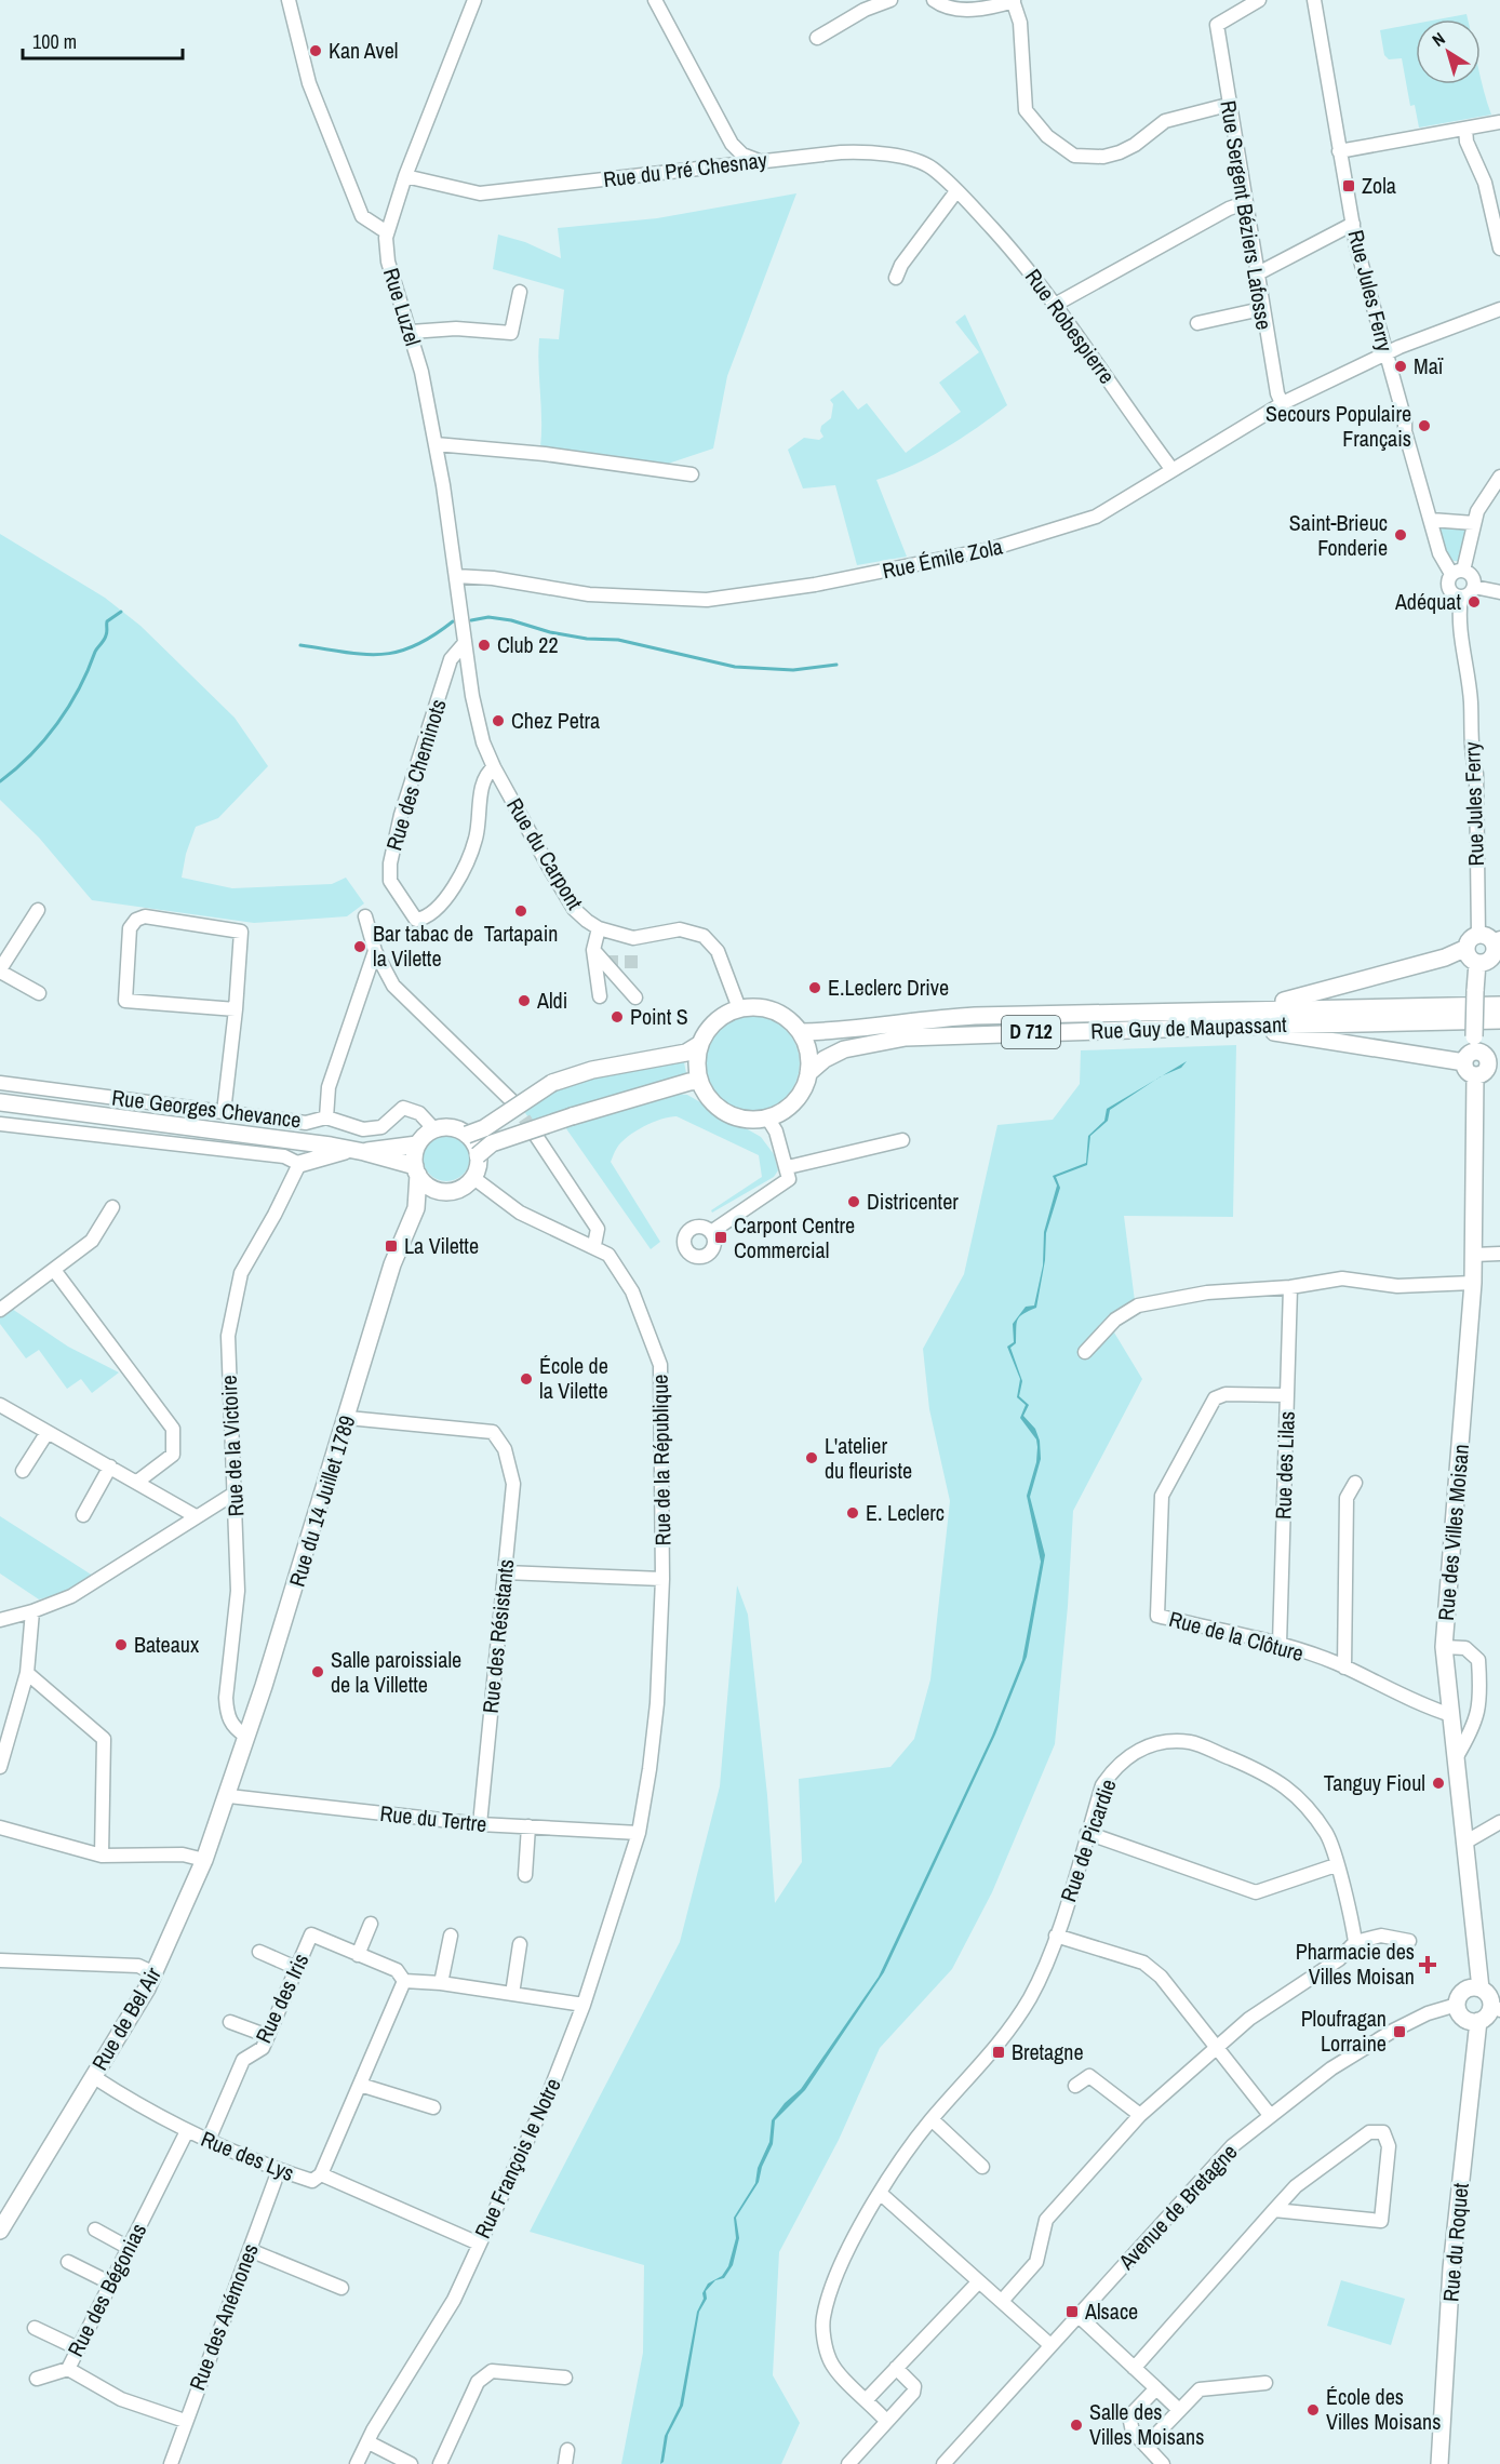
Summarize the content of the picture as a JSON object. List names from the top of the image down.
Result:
{
  "streets": {
    "main road": [
      "Rue Guy de Maupassant",
      "D 712",
      "Rue du 14 Juillet 1789",
      "Rue des Villes Moisan",
      "Rue de Bel Air",
      "Rue du Roquet"
    ],
    "street": [
      "Rue du Pré Chesnay",
      "Rue Sergent Béziers Lafosse",
      "Rue Jules Ferry",
      "Rue Luzel",
      "Rue Robespierre",
      "Rue Émile Zola",
      "Rue des Cheminots",
      "Rue du Carpont",
      "Rue Georges Chevance",
      "Rue de la Victoire",
      "Rue de la République",
      "Rue des Lilas",
      "Rue des Résistants",
      "Rue de la Clôture",
      "Rue du Tertre",
      "Rue de Picardie",
      "Rue des Iris",
      "Rue des Lys",
      "Rue François le Notre",
      "Avenue de Bretagne",
      "Rue des Bégonias",
      "Rue des Anémones"
    ]
  },
  "crossings": [
    ["Rue du Pré Chesnay", "Rue Luzel"],
    ["Rue du Pré Chesnay", "Rue Robespierre"],
    ["Rue Sergent Béziers Lafosse", "Rue Émile Zola"],
    ["Rue Jules Ferry", "Rue Émile Zola"],
    ["Rue Jules Ferry", "Rue des Villes Moisan"],
    ["Rue Luzel", "Rue Émile Zola"],
    ["Rue Luzel", "Rue du Carpont"],
    ["Rue Robespierre", "Rue Émile Zola"],
    ["Rue des Cheminots", "Rue du Carpont"],
    ["Rue du Carpont", "Rue Guy de Maupassant"],
    ["Rue Georges Chevance", "Rue de la Victoire"],
    ["Rue Georges Chevance", "Rue de la République"],
    ["Rue Georges Chevance", "Rue du 14 Juillet 1789"],
    ["Rue de la Victoire", "Rue du 14 Juillet 1789"],
    ["Rue de la République", "Rue du 14 Juillet 1789"],
    ["Rue de la République", "Rue du Tertre"],
    ["Rue de la République", "Rue François le Notre"],
    ["Rue des Lilas", "Rue de la Clôture"],
    ["Rue du 14 Juillet 1789", "Rue des Résistants"],
    ["Rue du 14 Juillet 1789", "Rue du Tertre"],
    ["Rue du 14 Juillet 1789", "Rue de Bel Air"],
    ["Rue des Villes Moisan", "Rue de la Clôture"],
    ["Rue des Villes Moisan", "Avenue de Bretagne"],
    ["Rue des Villes Moisan", "Rue du Roquet"],
    ["Rue des Résistants", "Rue du Tertre"],
    ["Rue du Tertre", "Rue de Bel Air"],
    ["Rue du Tertre", "Rue François le Notre"],
    ["Rue des Iris", "Rue des Lys"],
    ["Rue de Bel Air", "Rue des Lys"],
    ["Rue des Lys", "Rue François le Notre"],
    ["Rue des Lys", "Rue des Bégonias"],
    ["Rue des Lys", "Rue des Anémones"],
    ["Avenue de Bretagne", "Rue du Roquet"],
    ["Rue des Bégonias", "Rue des Anémones"]
  ],
  "places": {
    "other": [
      "Kan Avel",
      "Maï",
      "Secours Populaire Français",
      "Saint-Brieuc Fonderie",
      "Adéquat",
      "Club 22",
      "Chez Petra",
      "Tartapain",
      "Bar tabac de la Vilette",
      "E.Leclerc Drive",
      "Aldi",
      "Point S",
      "Districenter",
      "École de la Vilette",
      "L'atelier du fleuriste",
      "E. Leclerc",
      "Bateaux",
      "Salle paroissiale de la Villette",
      "Tanguy Fioul",
      "École des Villes Moisans",
      "Salle des Villes Moisans"
    ],
    "transit": [
      "Zola",
      "Carpont Centre Commercial",
      "La Vilette",
      "Ploufragan Lorraine",
      "Bretagne",
      "Alsace"
    ],
    "health": ["Pharmacie des Villes Moisan"]
  },
  "scale_bar": "100 m",
  "north": "top left"
}
